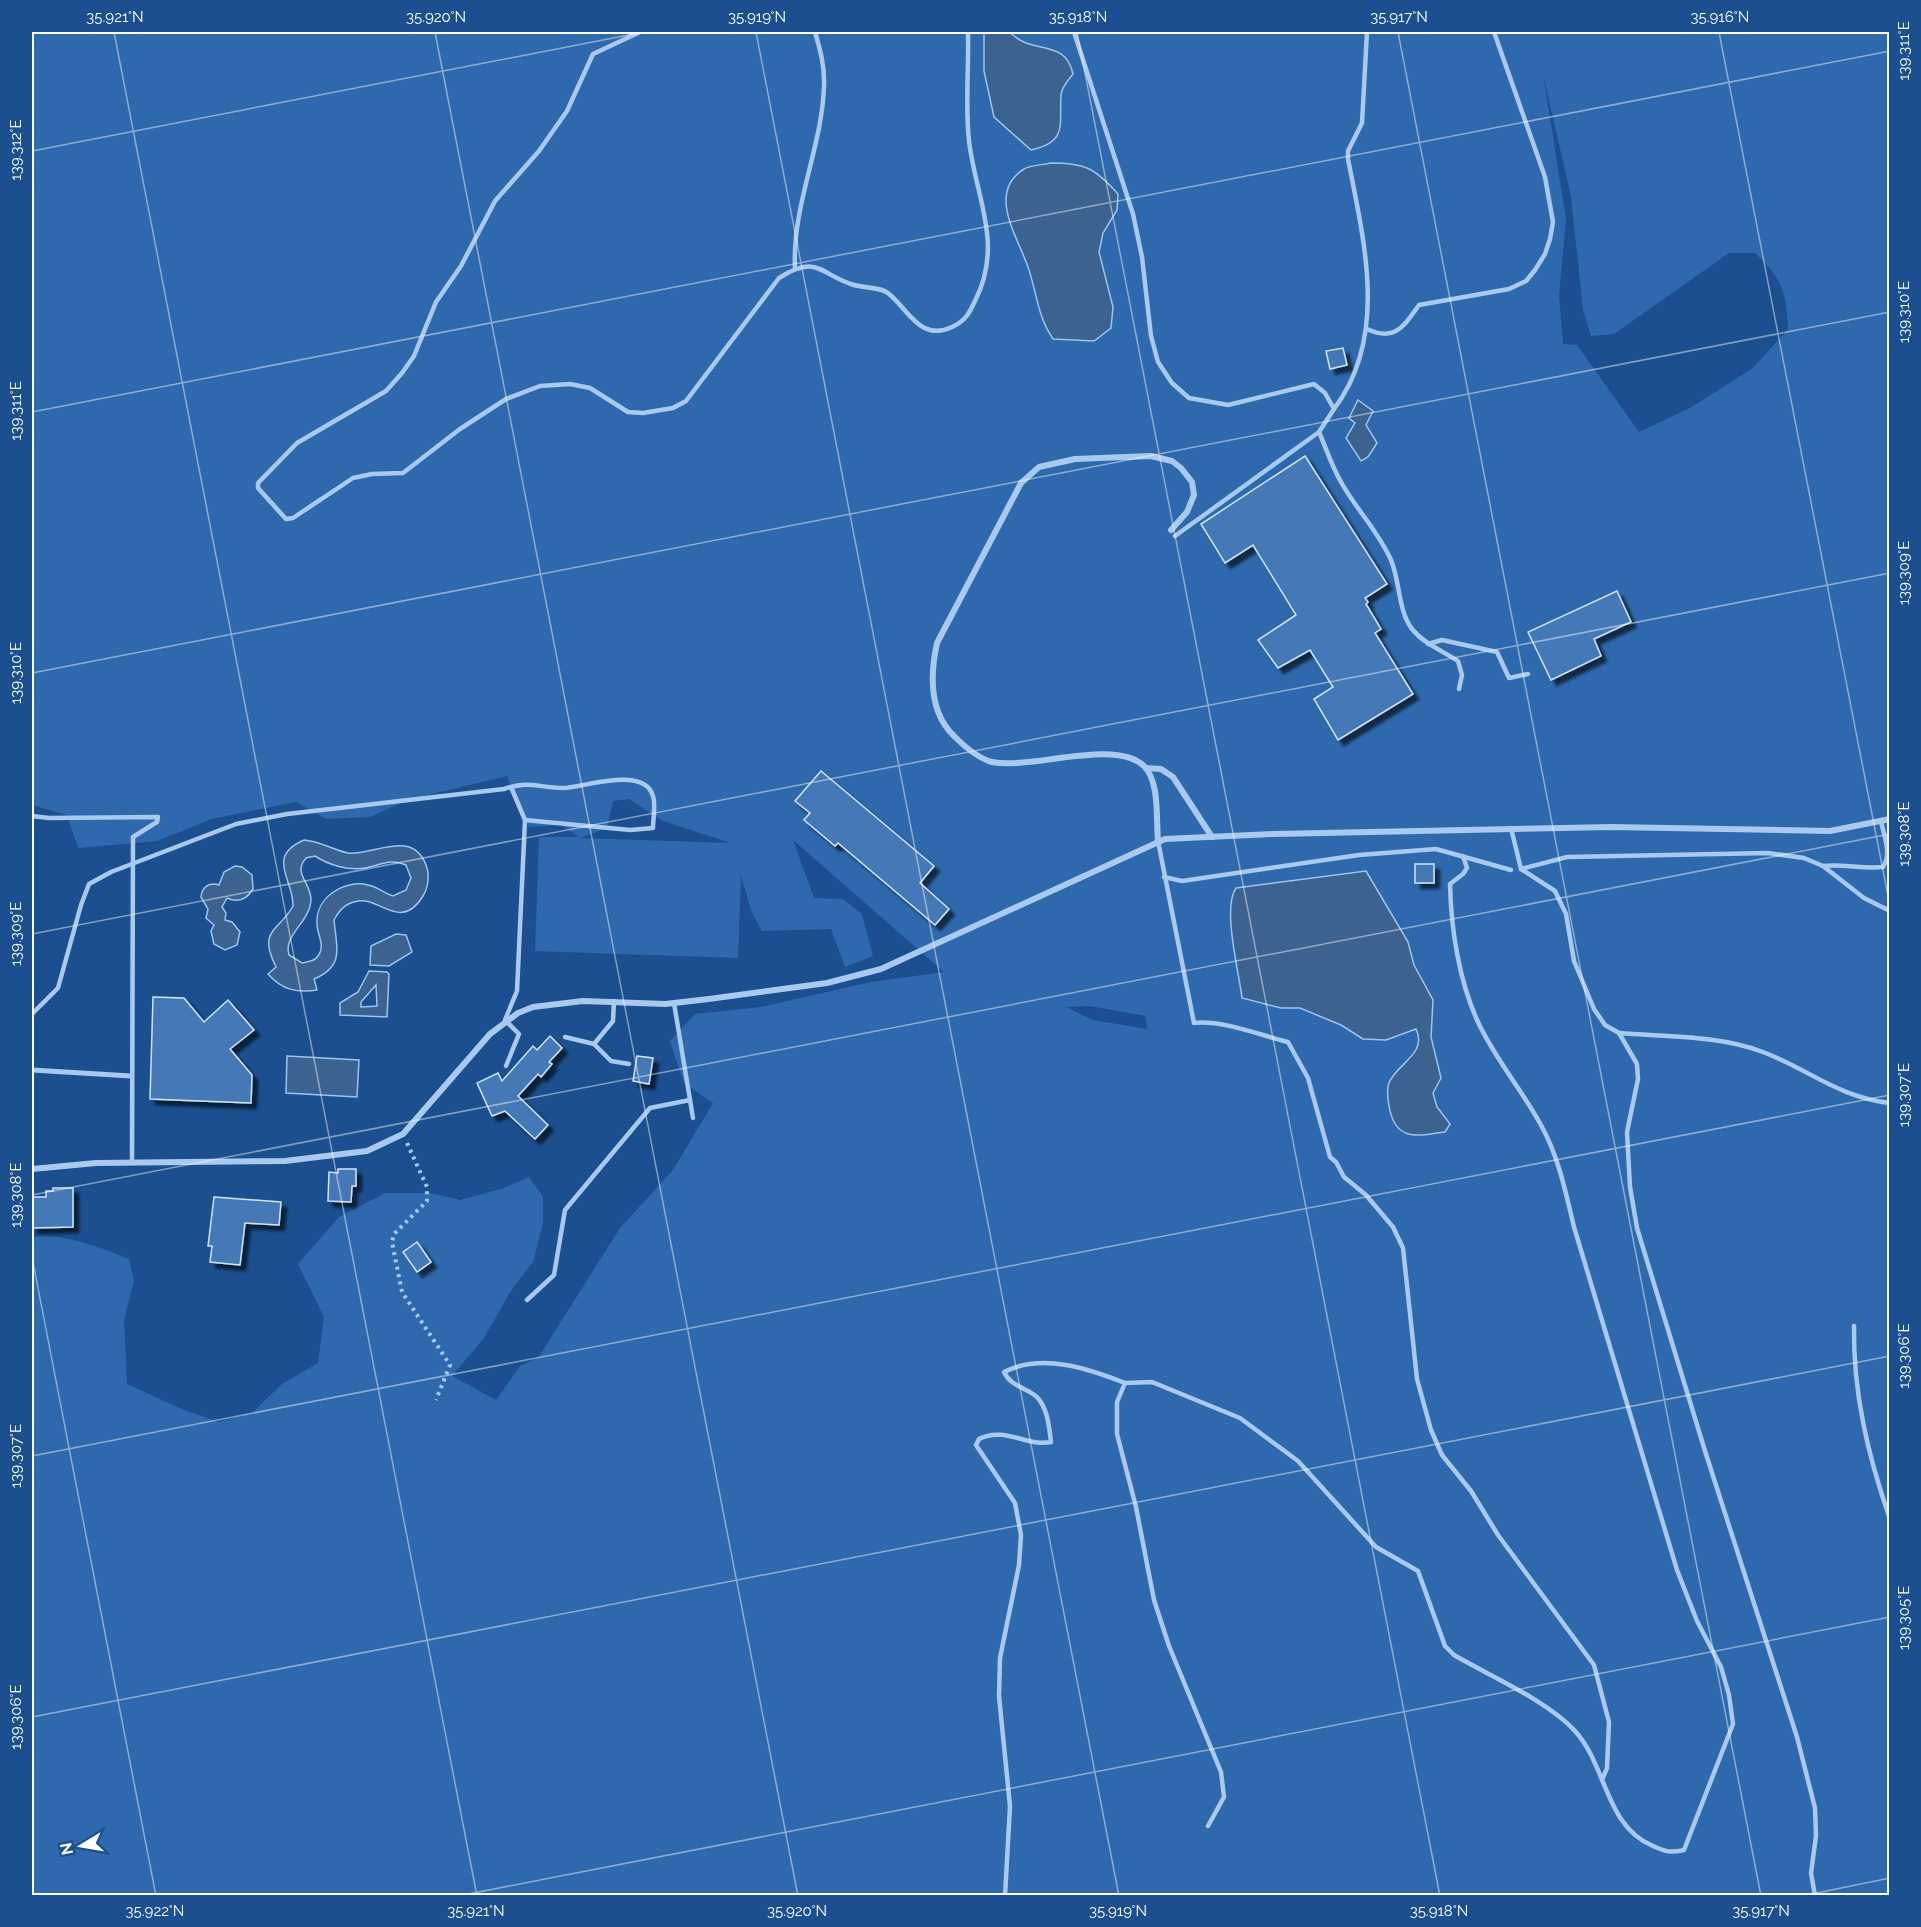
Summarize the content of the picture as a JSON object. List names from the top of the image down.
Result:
{
  "north": "left",
  "coordinates": [
    "35.921°N",
    "35.920°N",
    "35.919°N",
    "35.918°N",
    "35.917°N",
    "35.916°N",
    "139.311°E",
    "139.312°E",
    "139.310°E",
    "139.309°E",
    "139.308°E",
    "139.307°E",
    "139.306°E",
    "139.305°E",
    "35.922°N"
  ]
}
